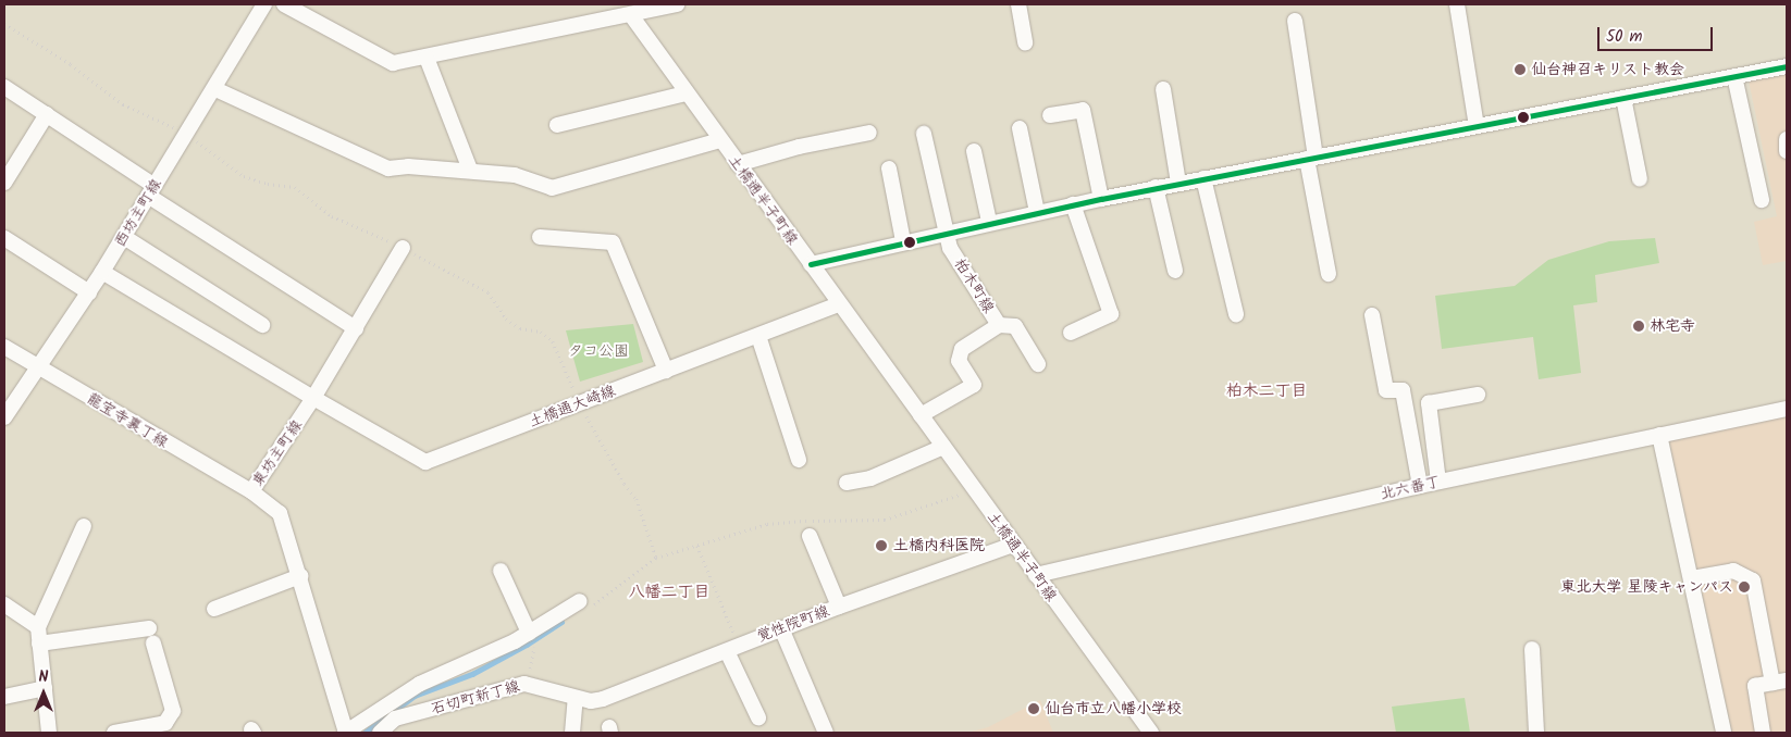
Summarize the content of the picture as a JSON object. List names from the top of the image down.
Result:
{
  "streets": {
    "street": [
      "土橋通半子町線",
      "西坊主町線",
      "柏木町線",
      "土橋通大崎線",
      "龍宝寺裏丁線",
      "東坊主町線",
      "北六番丁",
      "覚性院町線",
      "石切町新丁線"
    ]
  },
  "crossings": [
    ["土橋通半子町線", "柏木町線"],
    ["土橋通半子町線", "土橋通大崎線"],
    ["土橋通半子町線", "北六番丁"],
    ["土橋通半子町線", "覚性院町線"],
    ["西坊主町線", "龍宝寺裏丁線"],
    ["土橋通大崎線", "東坊主町線"],
    ["龍宝寺裏丁線", "東坊主町線"],
    ["覚性院町線", "石切町新丁線"]
  ],
  "districts": ["柏木二丁目", "八幡二丁目"],
  "parks": ["タコ公園"],
  "places": [
    "仙台神召キリスト教会",
    "林宅寺",
    "土橋内科医院",
    "東北大学 星陵キャンパス",
    "仙台市立八幡小学校"
  ],
  "scale_bar": "50 m",
  "north": "top"
}
